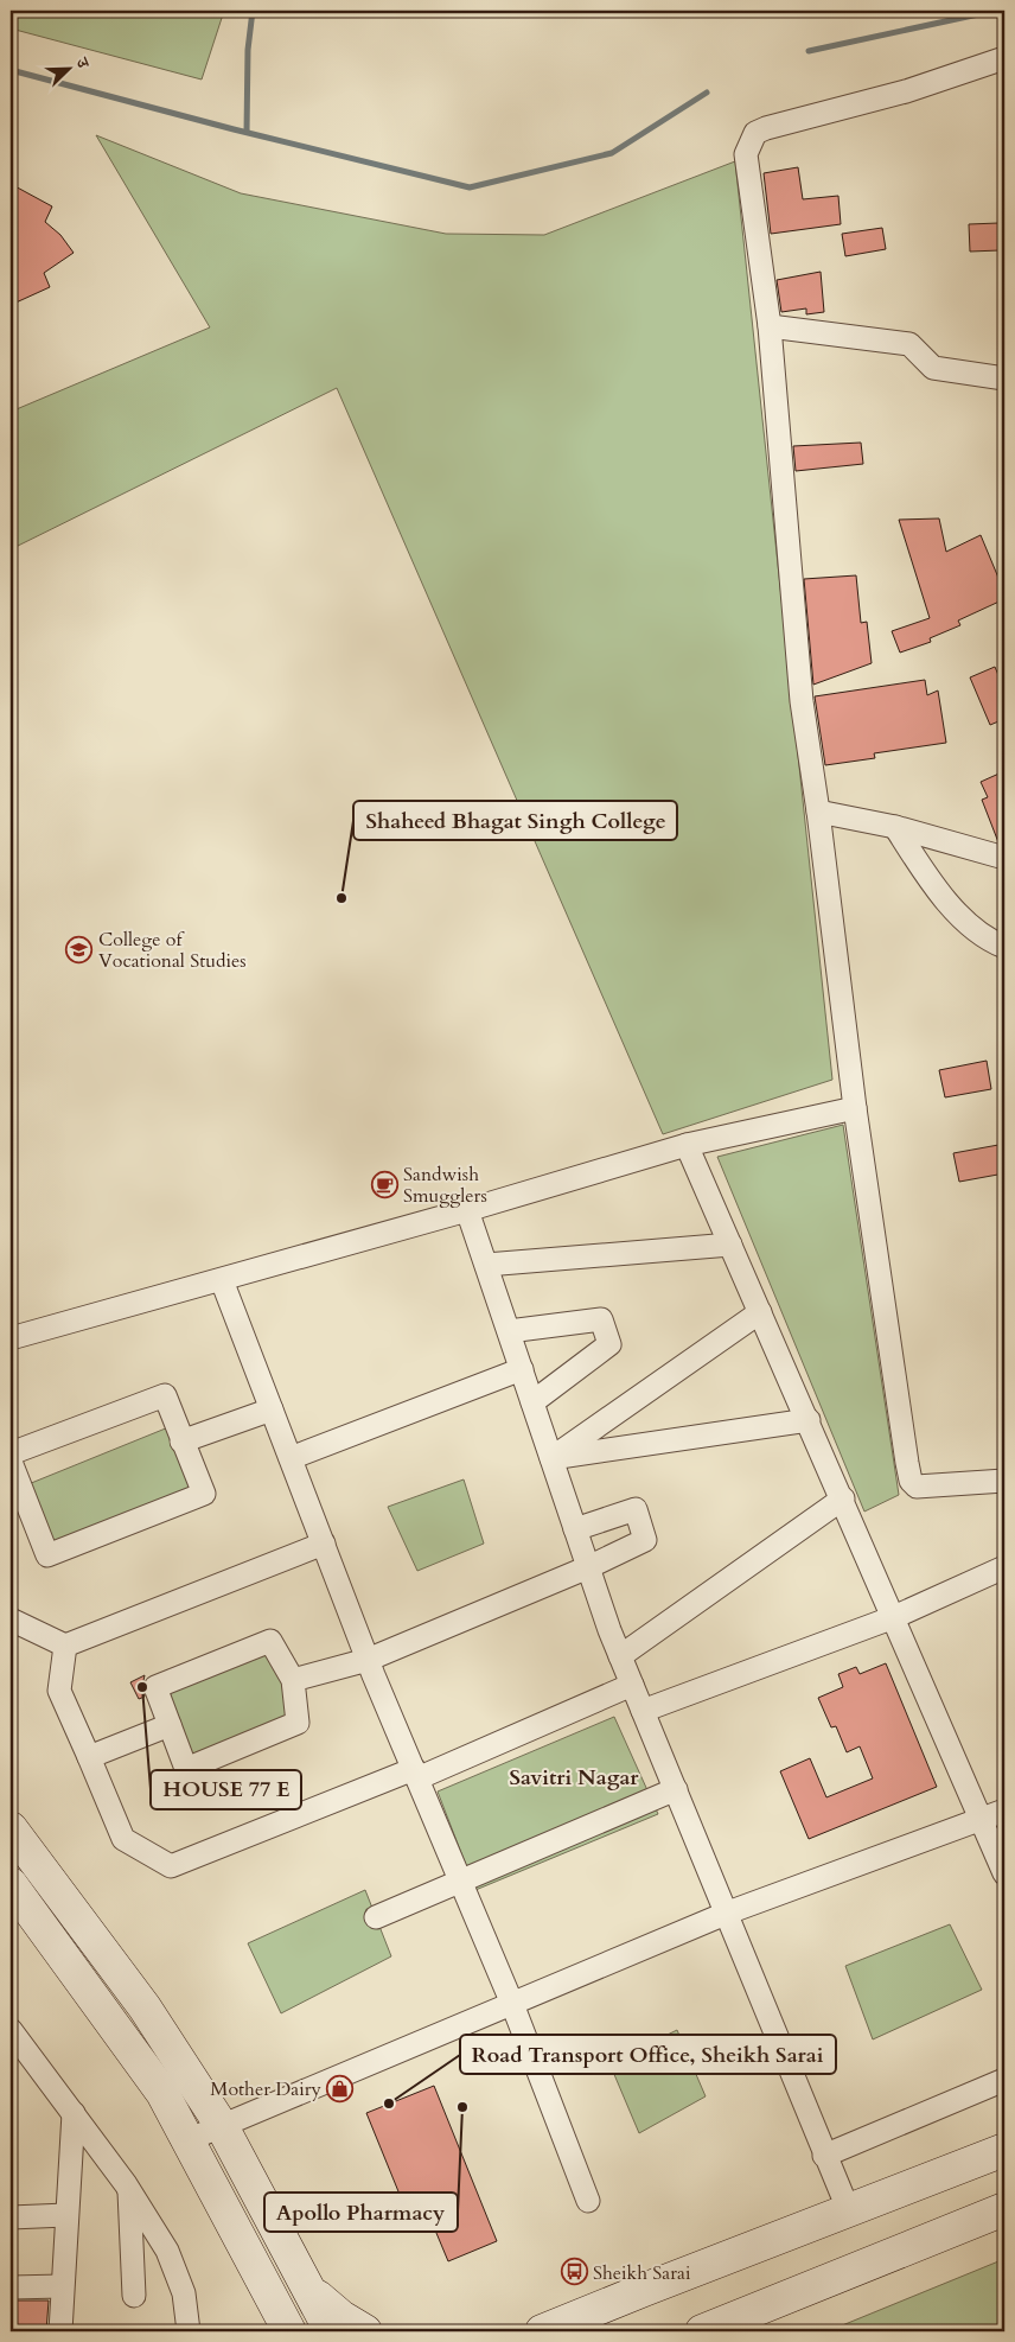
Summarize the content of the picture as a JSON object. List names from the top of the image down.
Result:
{
  "districts": ["Savitri Nagar"],
  "places": {
    "other": [
      "Shaheed Bhagat Singh College",
      "HOUSE 77 E",
      "Road Transport Office, Sheikh Sarai",
      "Apollo Pharmacy"
    ],
    "school or university": ["College of Vocational Studies"],
    "cafe": ["Sandwish Smugglers"],
    "shop": ["Mother Dairy"],
    "bus stop": ["Sheikh Sarai"]
  },
  "north": "top right"
}
